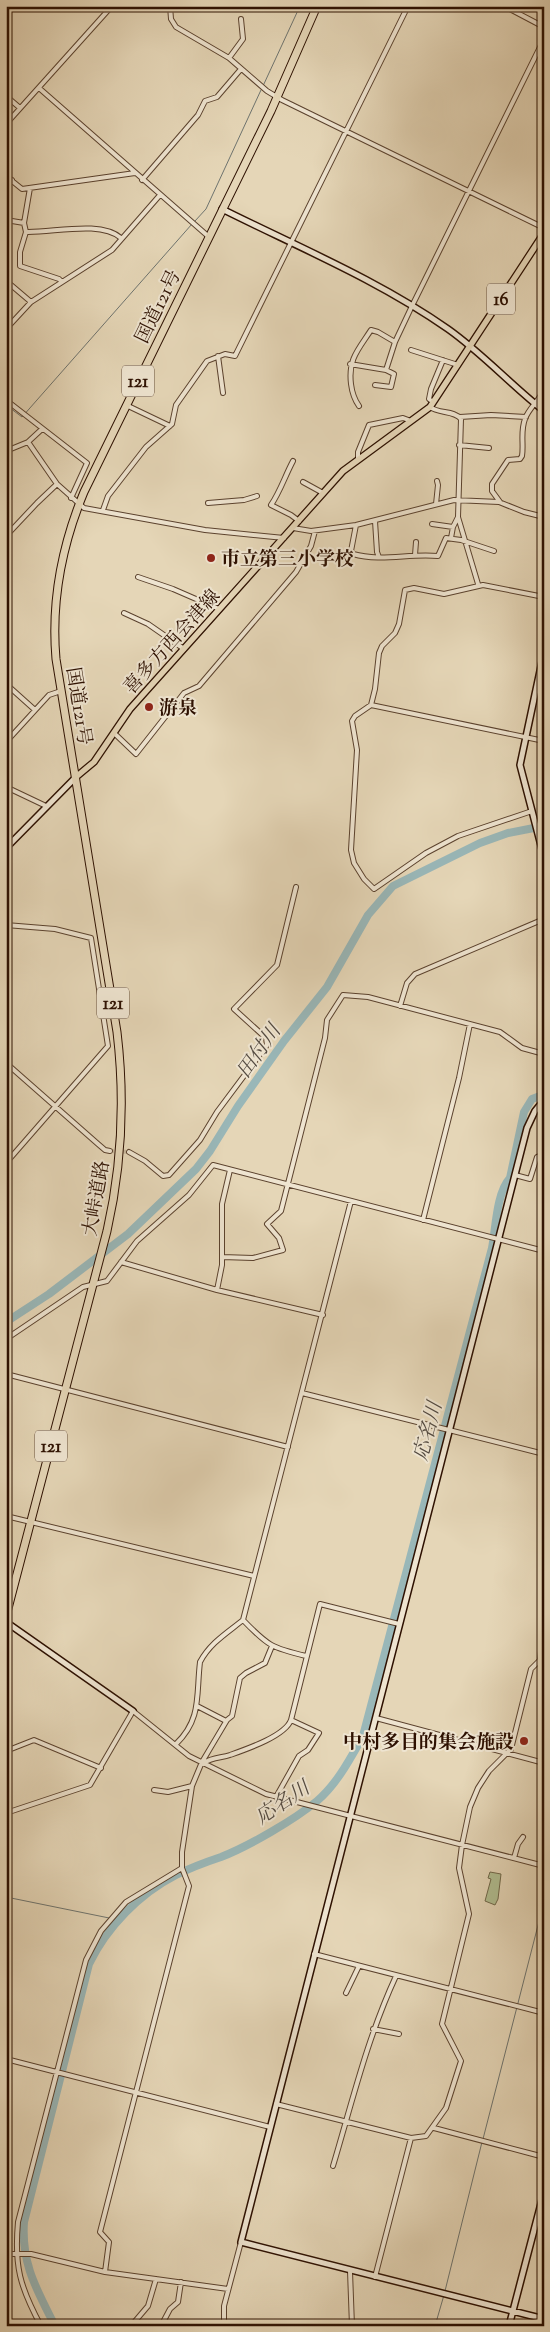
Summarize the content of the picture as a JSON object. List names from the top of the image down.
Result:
{
  "streets": {
    "highway": ["国道121号", "121", "大峠道路"],
    "main road": ["16", "喜多方西会津線"]
  },
  "crossings": [
    ["国道121号", "喜多方西会津線"],
    ["国道121号", "大峠道路"],
    ["喜多方西会津線", "大峠道路"]
  ],
  "water": ["田付川", "応名川"],
  "places": ["市立第三小学校", "游泉", "中村多目的集会施設"]
}
